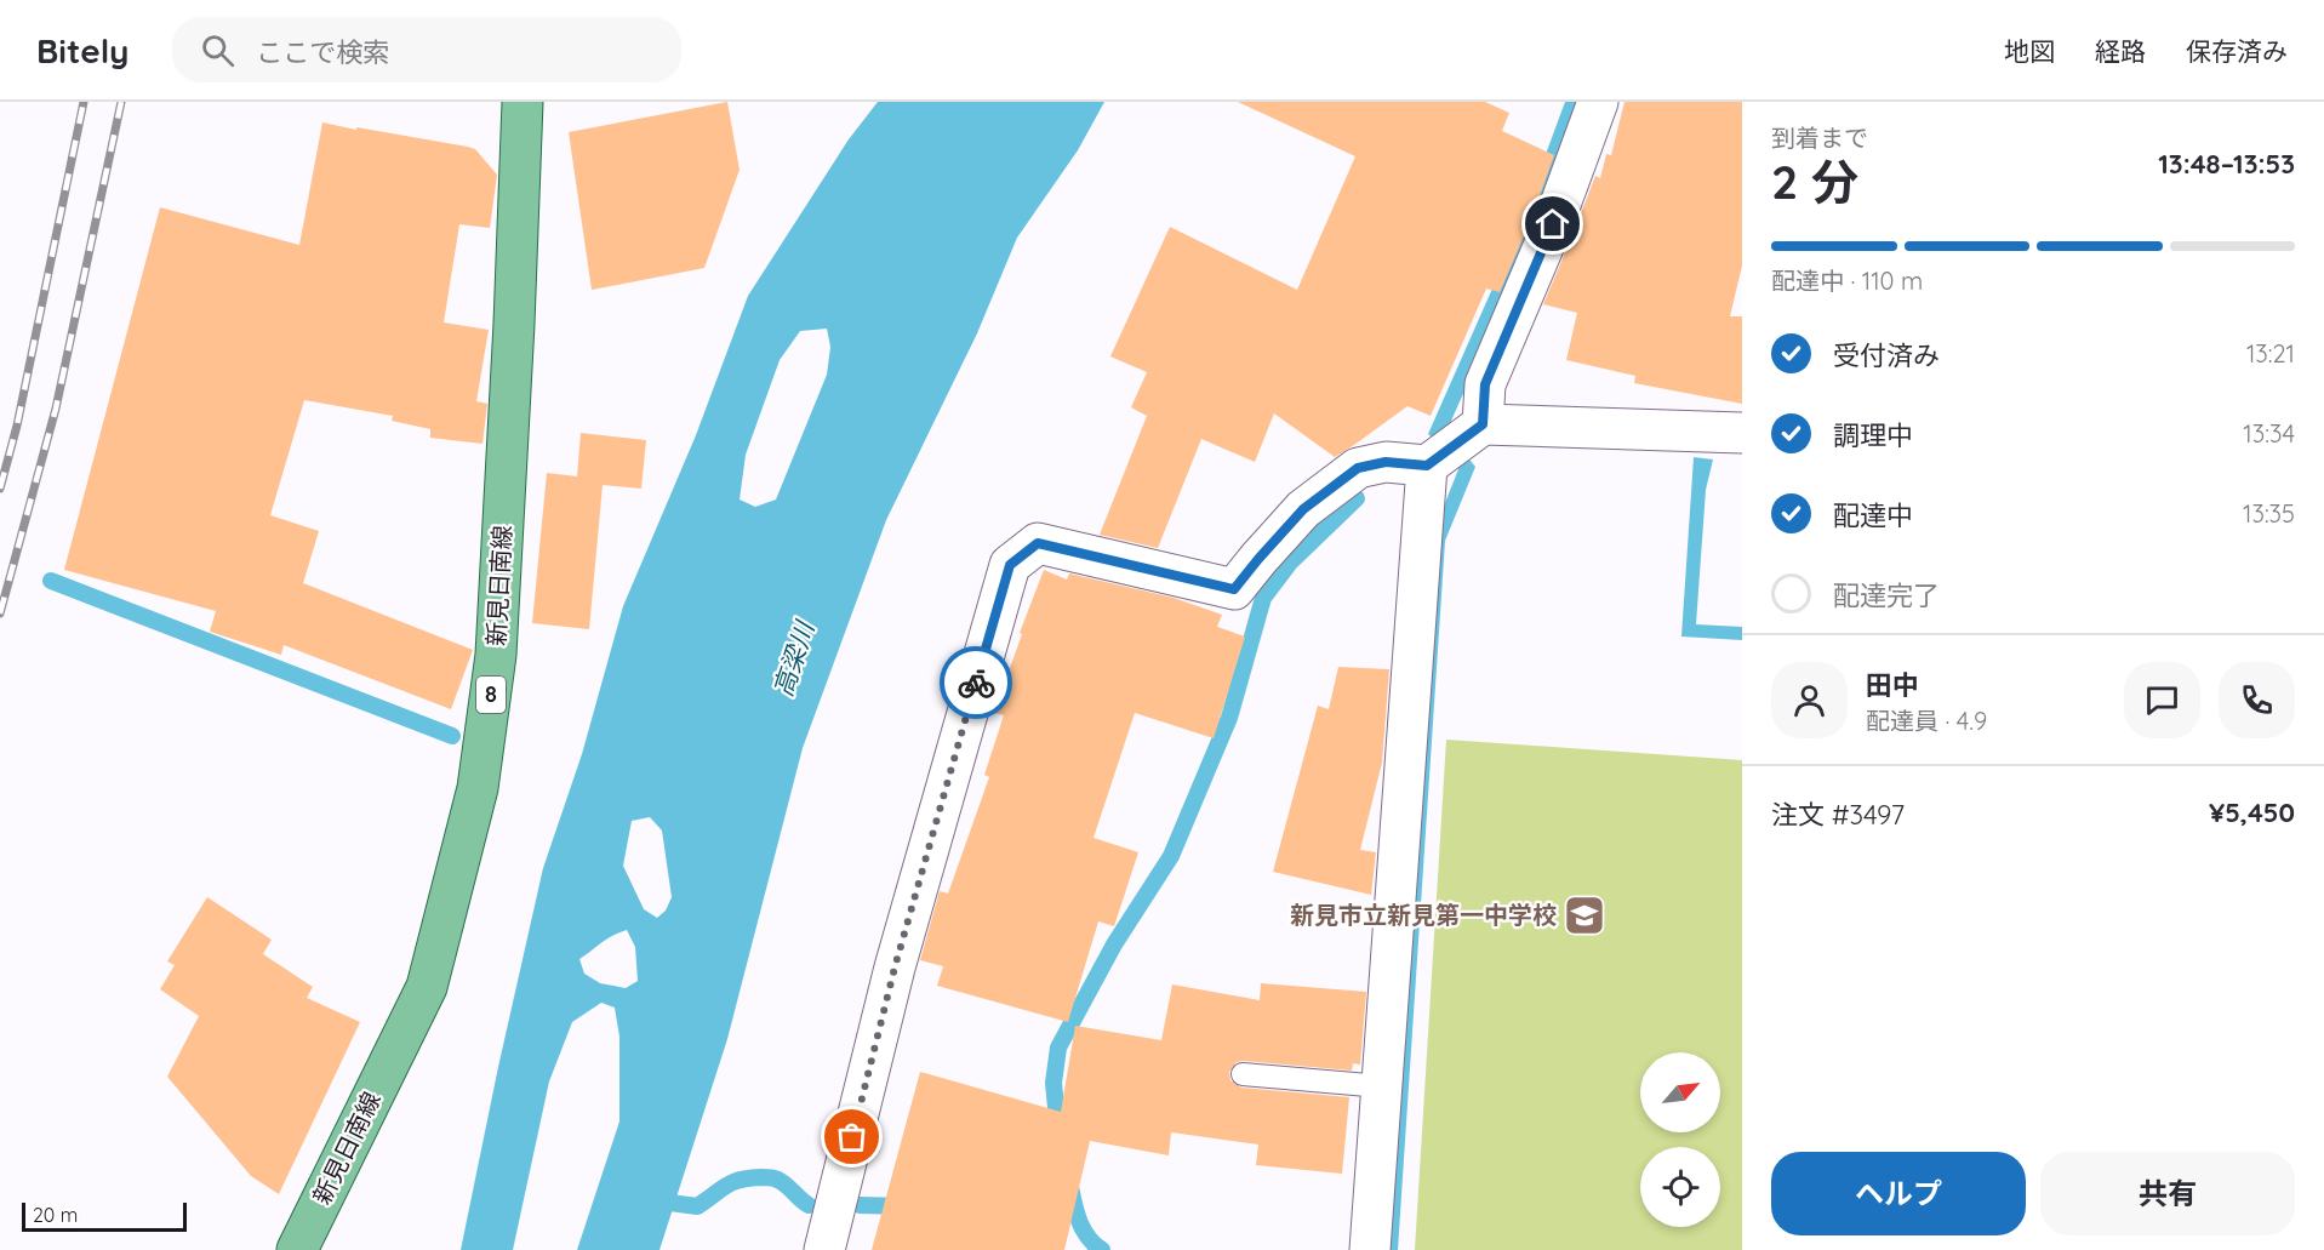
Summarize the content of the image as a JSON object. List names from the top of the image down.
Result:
{
  "streets": {
    "main road": ["新見日南線", "8"]
  },
  "water": ["高梁川"],
  "places": {
    "school or university": ["新見市立新見第一中学校"]
  },
  "scale_bar": "20 m",
  "north": "top right",
  "page": {
    "header": "Bitely",
    "search": "ここで検索",
    "nav": ["地図", "経路", "保存済み"],
    "heading": ["2 分", "到着まで", "13:48–13:53"],
    "panel": [
      "田中",
      "配達員 · 4.9",
      "注文 #3497",
      "¥5,450"
    ],
    "bar": "配達中 · 110 m",
    "list": [
      ["受付済み", "13:21"],
      ["調理中", "13:34"],
      ["配達中", "13:35"],
      "配達完了"
    ],
    "buttons": ["ヘルプ", "共有"],
    "scale": "20 m"
  }
}
